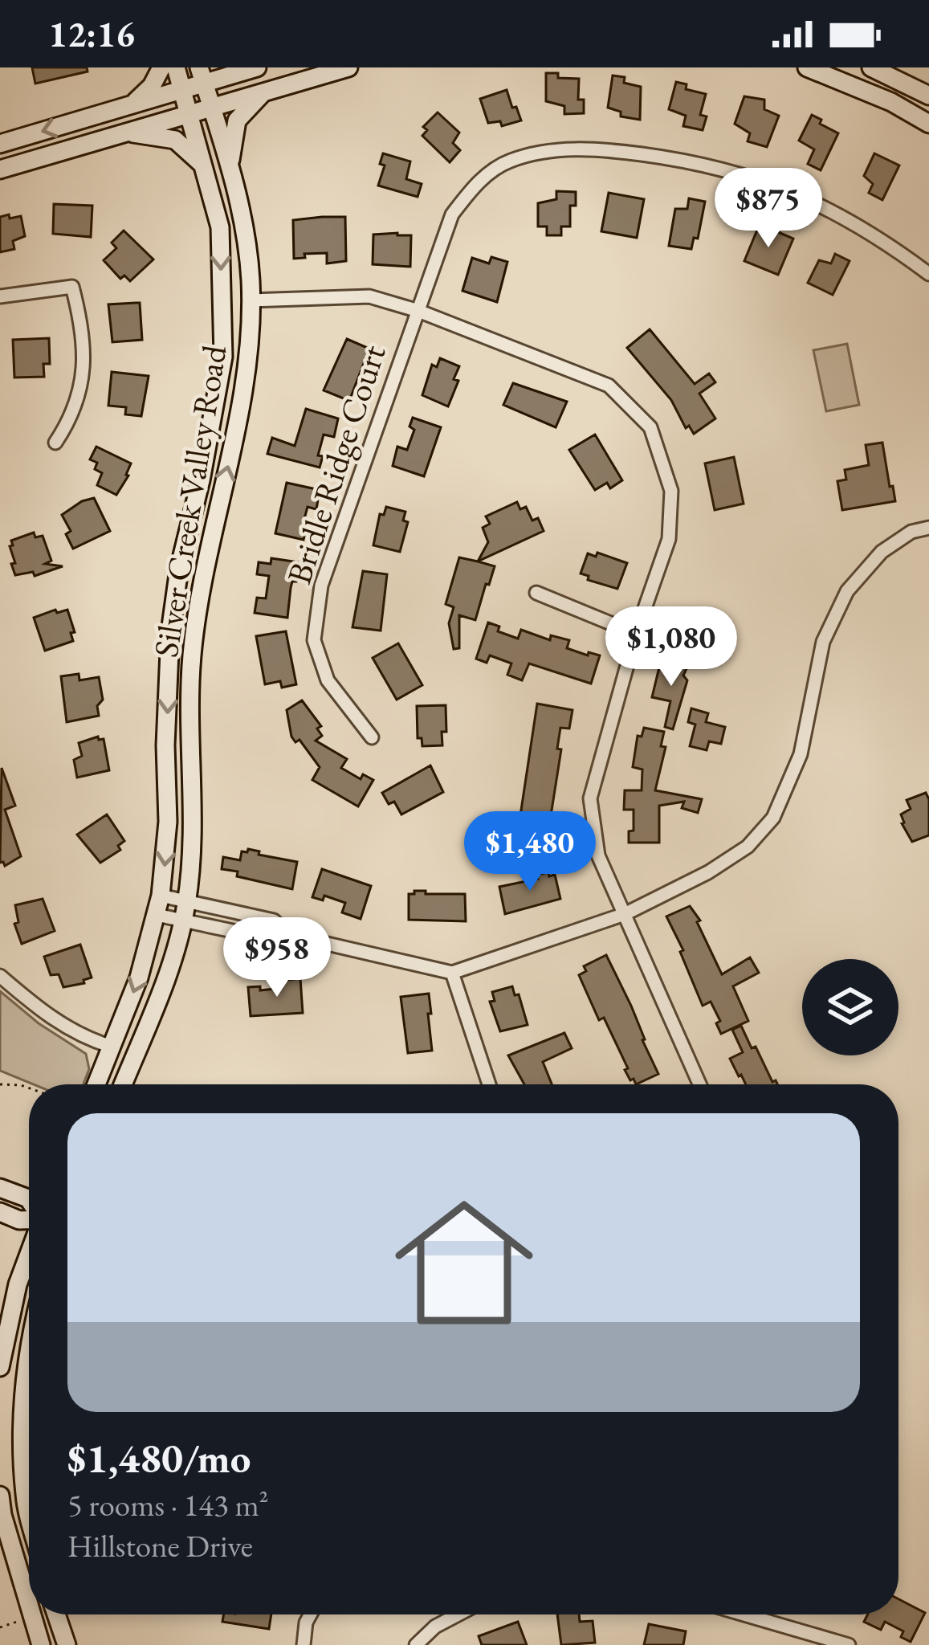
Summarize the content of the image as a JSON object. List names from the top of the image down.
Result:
{
  "streets": {
    "main road": ["Silver Creek Valley Road"],
    "street": ["Bridle Ridge Court"]
  },
  "page": {
    "status": "12:16",
    "price": [
      "$875",
      "$1,080",
      "$1,480",
      "$958"
    ],
    "list": [
      {
        "name": "$1,480/mo",
        "note": "5 rooms · 143 m² · Hillstone Drive"
      }
    ]
  }
}
